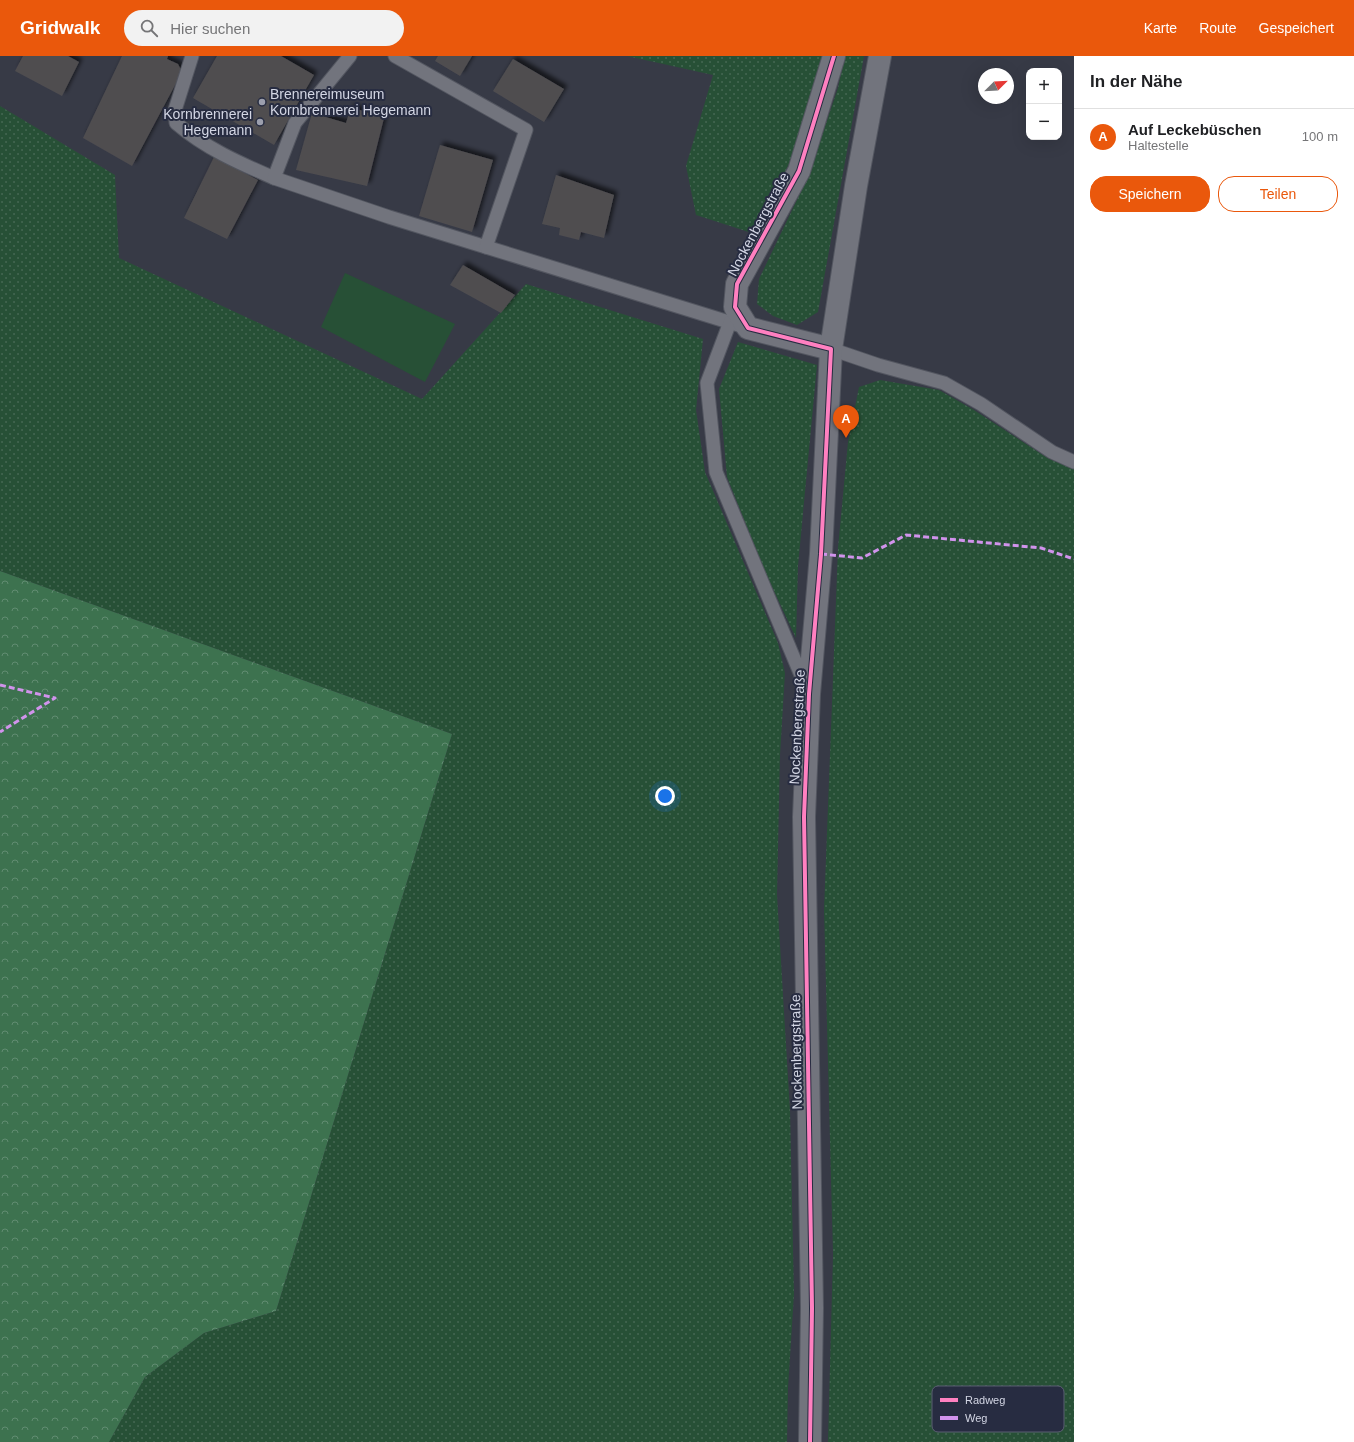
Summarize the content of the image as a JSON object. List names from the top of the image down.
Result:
{
  "streets": {
    "main road": ["Nockenbergstraße"]
  },
  "places": ["Brennereimuseum Kornbrennerei Hegemann", "Kornbrennerei Hegemann"],
  "legend": ["Radweg", "Weg"],
  "north": "top right",
  "page": {
    "header": "Gridwalk",
    "search": "Hier suchen",
    "nav": ["Karte", "Route", "Gespeichert"],
    "heading": "In der Nähe",
    "map_buttons": ["+", "−"],
    "list": [
      {
        "mark": "A",
        "name": "Auf Leckebüschen",
        "note": "Haltestelle",
        "value": "100 m"
      }
    ],
    "buttons": ["Speichern", "Teilen"],
    "pins": "A"
  }
}
